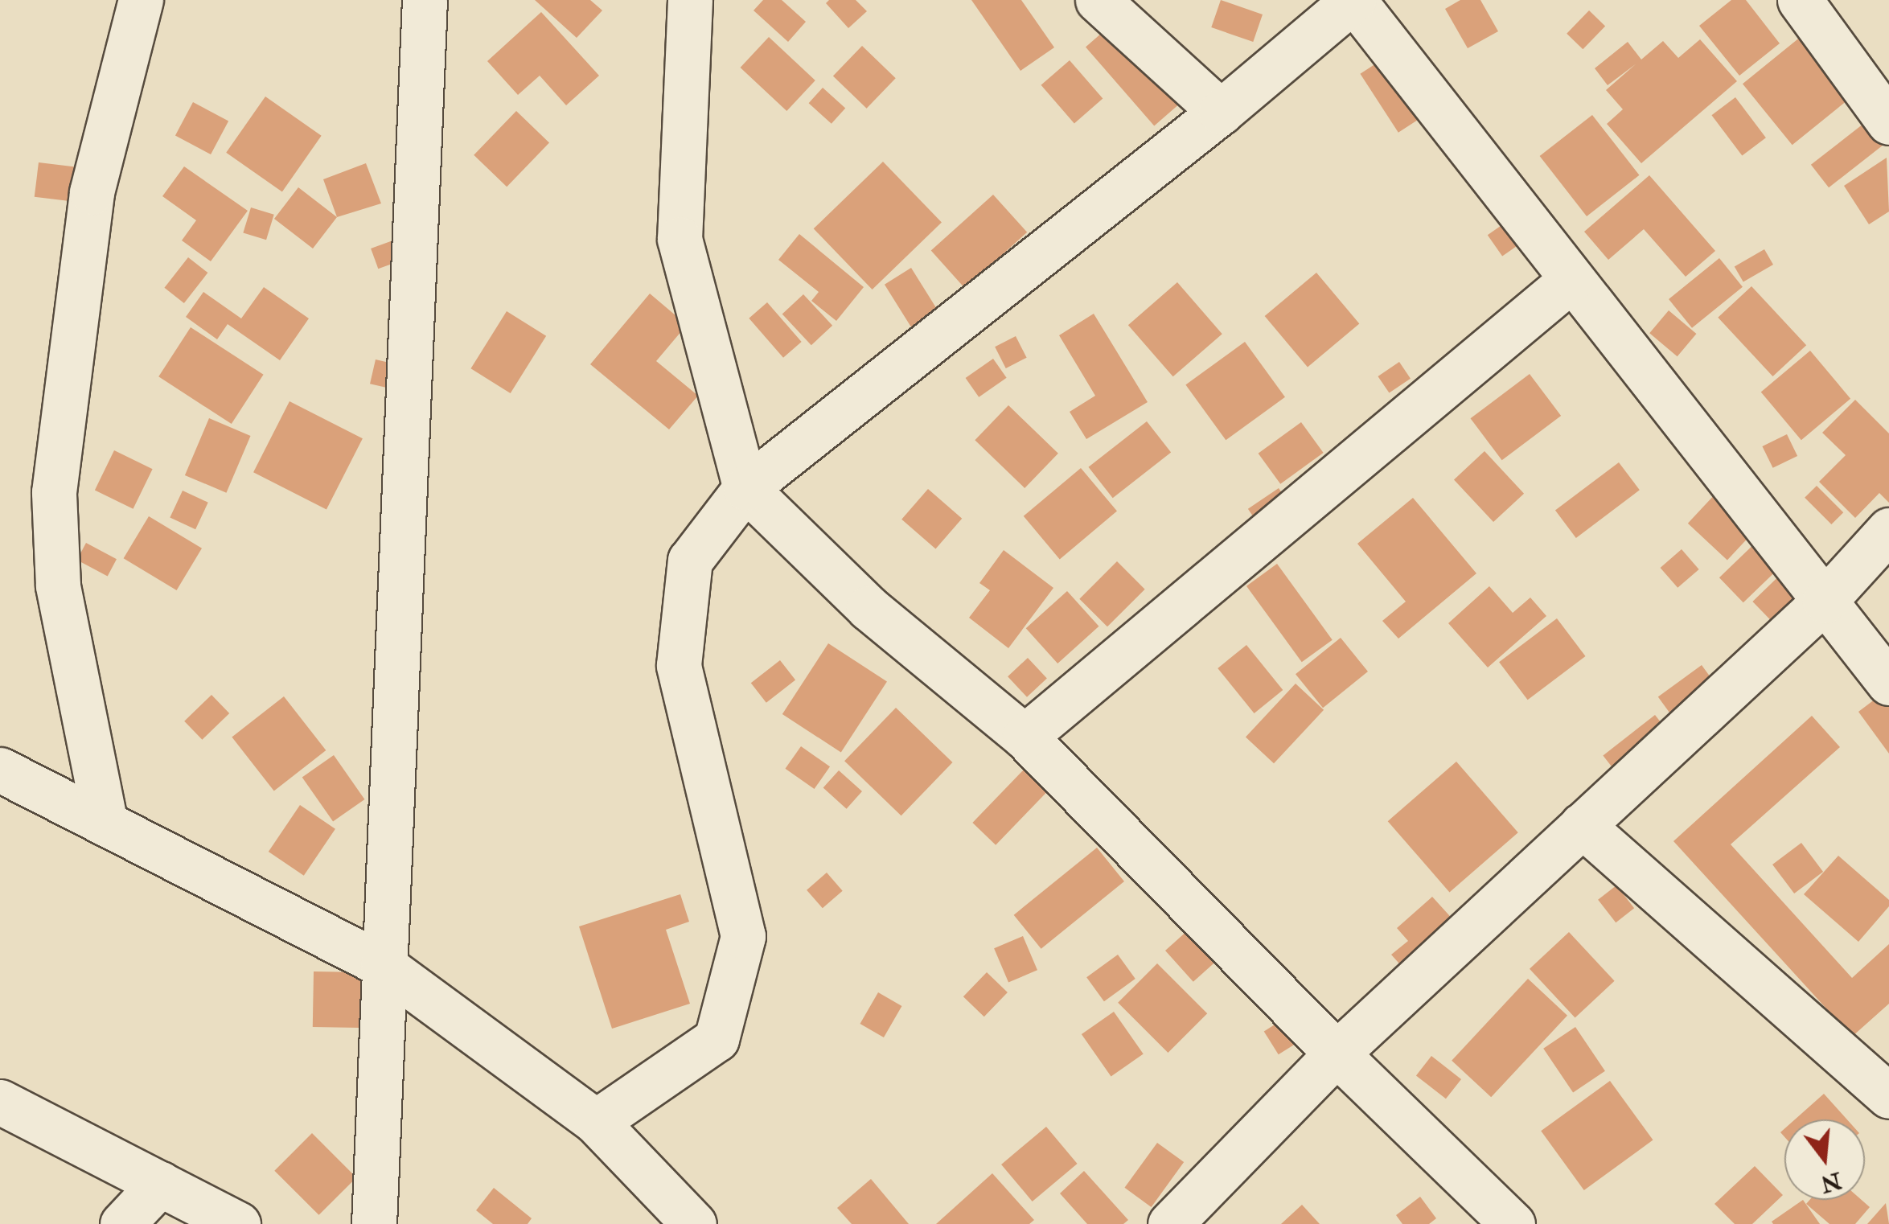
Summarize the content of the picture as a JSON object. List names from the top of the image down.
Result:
{
  "north": "bottom"
}
